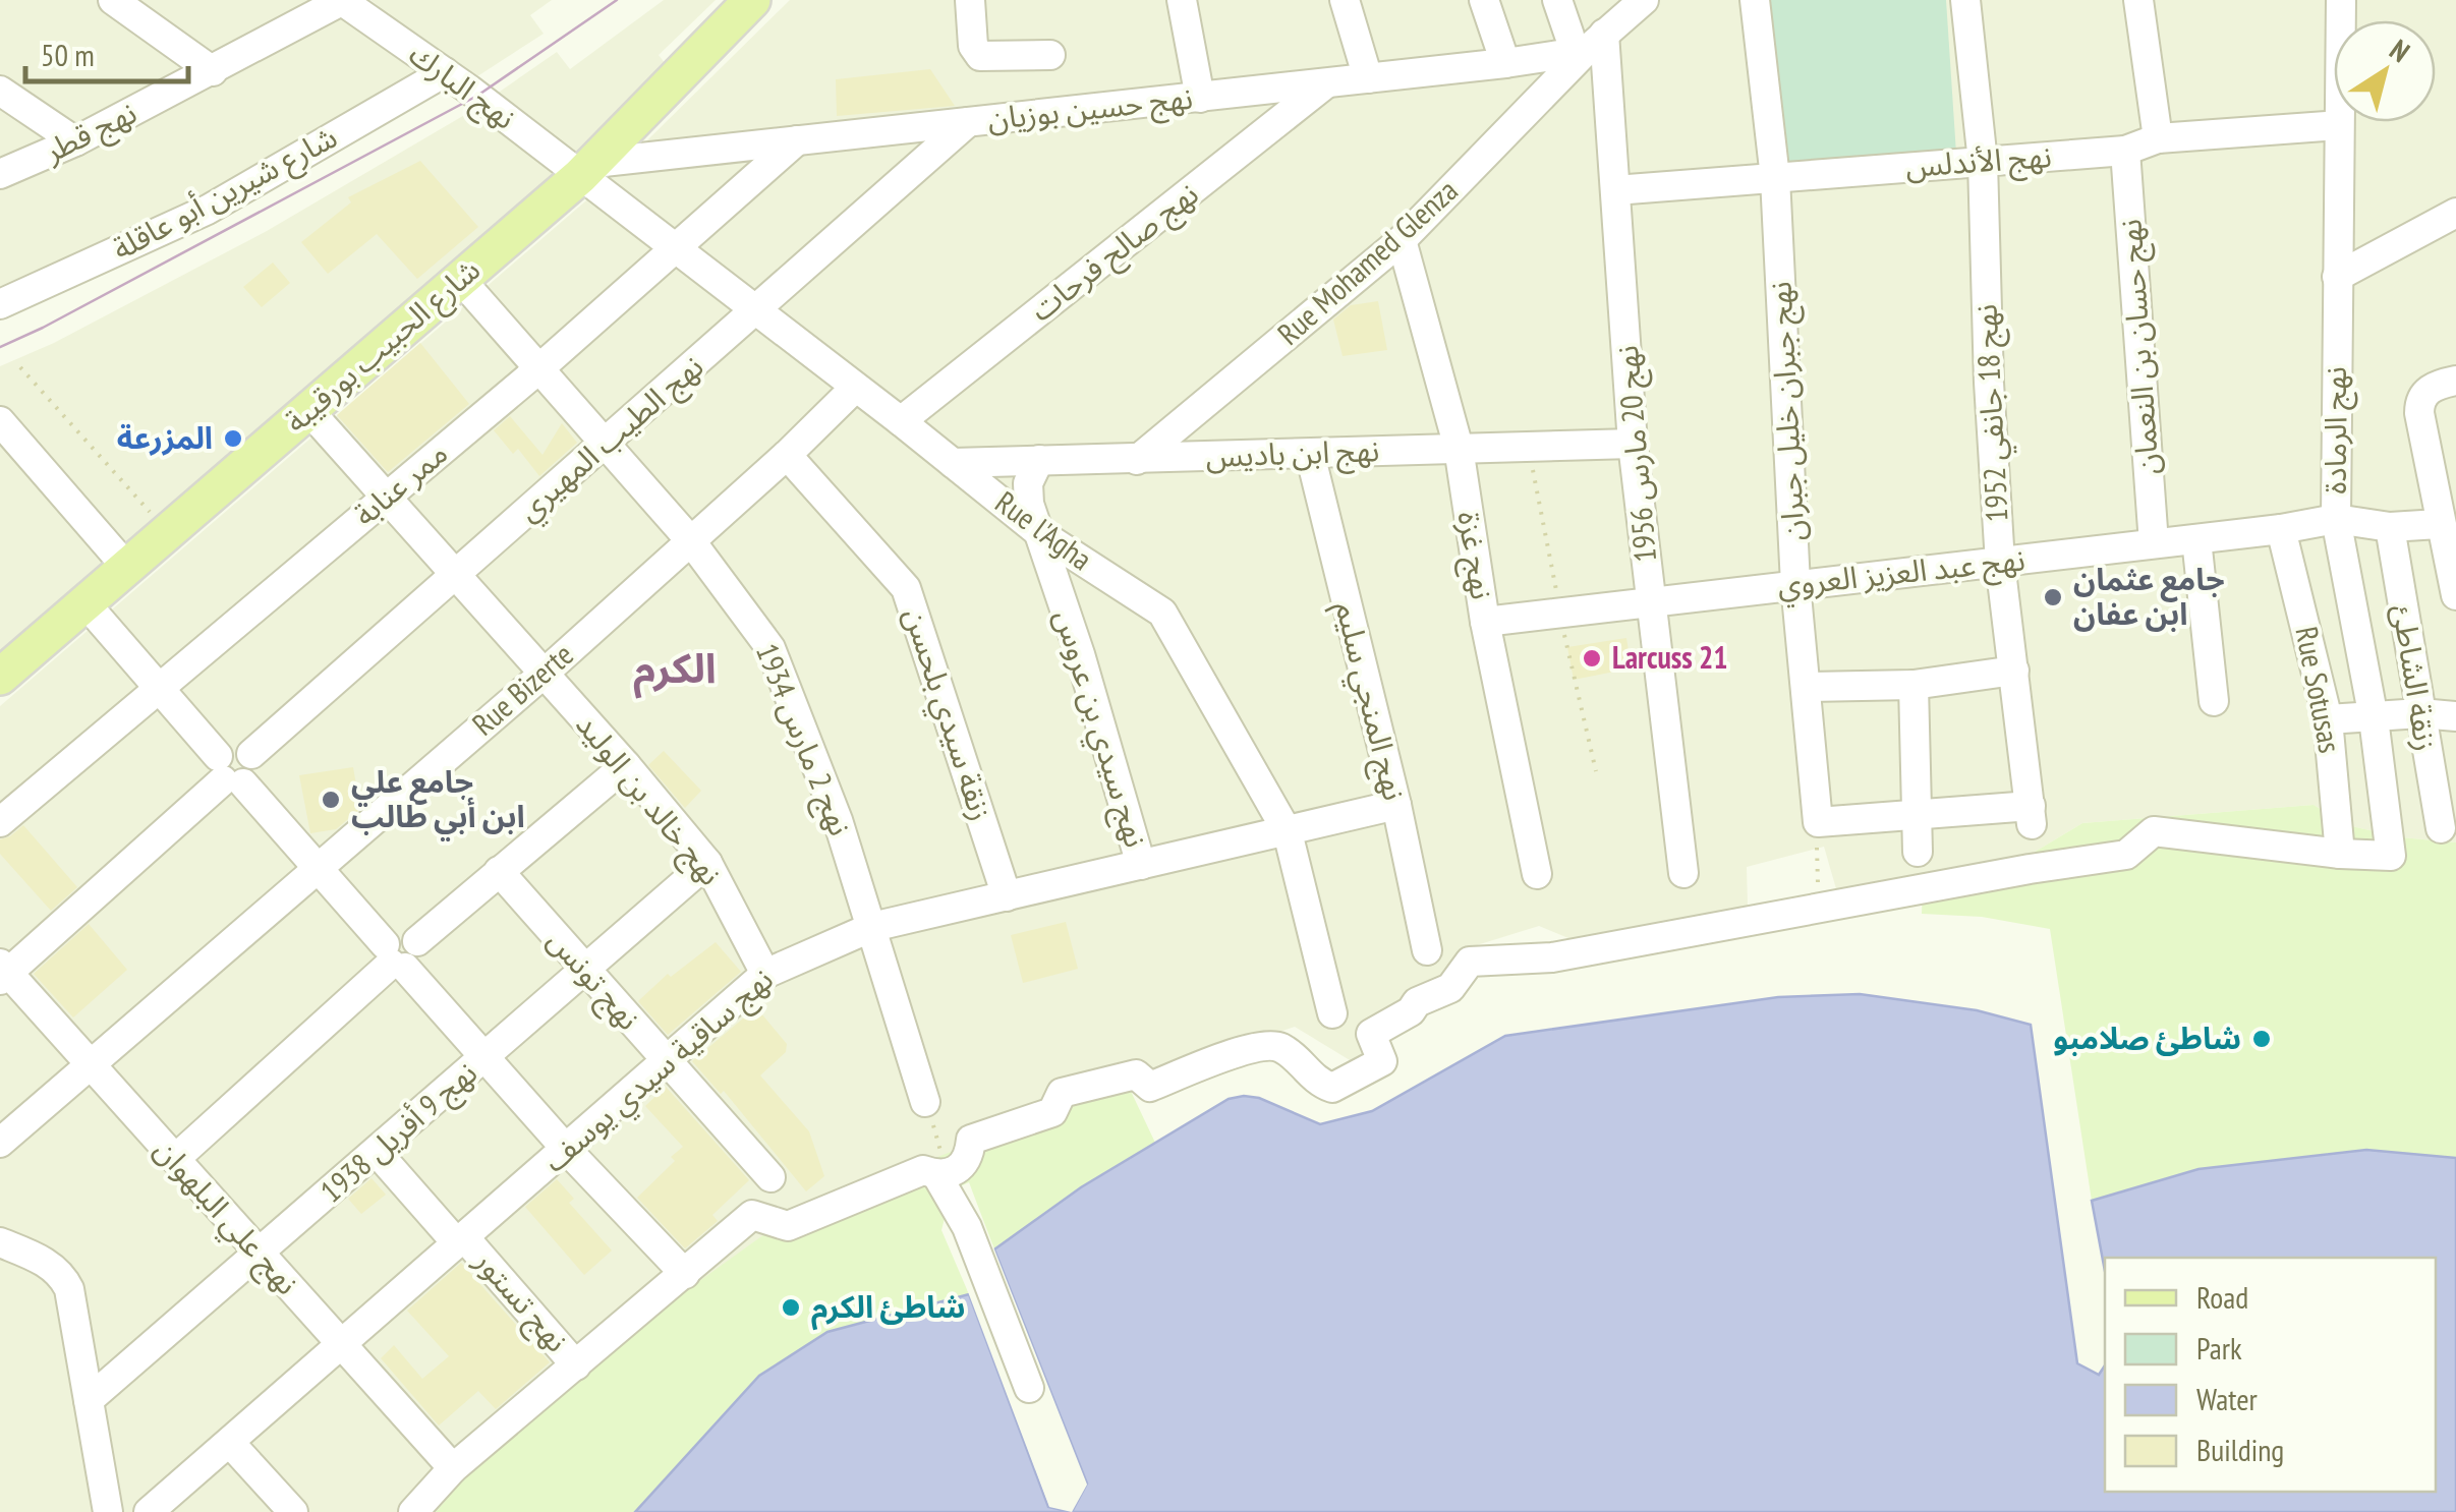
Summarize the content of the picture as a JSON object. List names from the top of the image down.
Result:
{
  "streets": {
    "main road": ["شارع الحبيب بورقيبة"],
    "street": [
      "نهج البارك",
      "نهج حسين بوزيان",
      "نهج قطر",
      "نهج الأندلس",
      "شارع شيرين أبو عاقلة",
      "نهج صالح فرحات",
      "Rue Mohamed Glenza",
      "نهج حسان بن النعمان",
      "نهج جبران خليل جبران",
      "نهج 18 جانفي 1952",
      "نهج الرمادة",
      "نهج الطيب المهيري",
      "نهج ابن باديس",
      "نهج 20 مارس 1956",
      "ممر عنابة",
      "Rue l'Agha",
      "نهج غزة",
      "نهج عبد العزيز العروي",
      "زنقة الشاطئ",
      "Rue Bizerte",
      "Rue Sotusas",
      "نهج المنجي سليم",
      "زنقة سيدي بلحسن",
      "نهج سيدي بن عروس",
      "نهج 2 مارس 1934",
      "نهج خالد بن الوليد",
      "نهج تونس",
      "نهج ساقية سيدي يوسف",
      "نهج 9 أفريل 1938",
      "نهج علي البلهوان",
      "نهج تستور"
    ]
  },
  "crossings": [
    ["نهج البارك", "نهج حسين بوزيان"],
    ["نهج البارك", "نهج قطر"],
    ["نهج البارك", "شارع شيرين أبو عاقلة"],
    ["نهج البارك", "شارع الحبيب بورقيبة"],
    ["نهج البارك", "Rue l'Agha"],
    ["نهج حسين بوزيان", "نهج صالح فرحات"],
    ["نهج حسين بوزيان", "Rue Mohamed Glenza"],
    ["نهج حسين بوزيان", "شارع الحبيب بورقيبة"],
    ["نهج حسين بوزيان", "نهج الطيب المهيري"],
    ["نهج حسين بوزيان", "نهج 20 مارس 1956"],
    ["نهج حسين بوزيان", "ممر عنابة"],
    ["نهج حسين بوزيان", "Rue l'Agha"],
    ["نهج الأندلس", "نهج حسان بن النعمان"],
    ["نهج الأندلس", "نهج جبران خليل جبران"],
    ["نهج الأندلس", "نهج 18 جانفي 1952"],
    ["نهج الأندلس", "نهج الرمادة"],
    ["نهج الأندلس", "نهج 20 مارس 1956"],
    ["نهج صالح فرحات", "Rue l'Agha"],
    ["Rue Mohamed Glenza", "نهج ابن باديس"],
    ["Rue Mohamed Glenza", "نهج 20 مارس 1956"],
    ["Rue Mohamed Glenza", "نهج غزة"],
    ["شارع الحبيب بورقيبة", "Rue l'Agha"],
    ["شارع الحبيب بورقيبة", "نهج 2 مارس 1934"],
    ["شارع الحبيب بورقيبة", "نهج خالد بن الوليد"],
    ["نهج حسان بن النعمان", "نهج عبد العزيز العروي"],
    ["نهج جبران خليل جبران", "نهج عبد العزيز العروي"],
    ["نهج 18 جانفي 1952", "نهج عبد العزيز العروي"],
    ["نهج الرمادة", "نهج عبد العزيز العروي"],
    ["نهج الرمادة", "Rue Sotusas"],
    ["نهج الطيب المهيري", "Rue l'Agha"],
    ["نهج الطيب المهيري", "نهج 2 مارس 1934"],
    ["نهج الطيب المهيري", "نهج خالد بن الوليد"],
    ["نهج ابن باديس", "نهج 20 مارس 1956"],
    ["نهج ابن باديس", "Rue l'Agha"],
    ["نهج ابن باديس", "نهج غزة"],
    ["نهج ابن باديس", "نهج المنجي سليم"],
    ["نهج ابن باديس", "نهج سيدي بن عروس"],
    ["نهج 20 مارس 1956", "نهج عبد العزيز العروي"],
    ["ممر عنابة", "Rue l'Agha"],
    ["ممر عنابة", "نهج 2 مارس 1934"],
    ["ممر عنابة", "نهج خالد بن الوليد"],
    ["Rue l'Agha", "Rue Bizerte"],
    ["Rue l'Agha", "نهج سيدي بن عروس"],
    ["Rue l'Agha", "نهج ساقية سيدي يوسف"],
    ["نهج غزة", "نهج عبد العزيز العروي"],
    ["نهج عبد العزيز العروي", "زنقة الشاطئ"],
    ["نهج عبد العزيز العروي", "Rue Sotusas"],
    ["Rue Bizerte", "زنقة سيدي بلحسن"],
    ["Rue Bizerte", "نهج 2 مارس 1934"],
    ["Rue Bizerte", "نهج خالد بن الوليد"],
    ["Rue Bizerte", "نهج علي البلهوان"],
    ["نهج المنجي سليم", "نهج ساقية سيدي يوسف"],
    ["زنقة سيدي بلحسن", "نهج ساقية سيدي يوسف"],
    ["نهج سيدي بن عروس", "نهج ساقية سيدي يوسف"],
    ["نهج 2 مارس 1934", "نهج ساقية سيدي يوسف"],
    ["نهج خالد بن الوليد", "نهج ساقية سيدي يوسف"],
    ["نهج خالد بن الوليد", "نهج 9 أفريل 1938"],
    ["نهج تونس", "نهج ساقية سيدي يوسف"],
    ["نهج تونس", "نهج 9 أفريل 1938"],
    ["نهج ساقية سيدي يوسف", "نهج علي البلهوان"],
    ["نهج ساقية سيدي يوسف", "نهج تستور"],
    ["نهج 9 أفريل 1938", "نهج علي البلهوان"],
    ["نهج 9 أفريل 1938", "نهج تستور"]
  ],
  "districts": ["الكرم"],
  "places": [
    "المزرعة",
    "جامع عثمان ابن عفان",
    "Larcuss 21",
    "جامع علي ابن أبي طالب",
    "شاطئ صلامبو",
    "شاطئ الکرم"
  ],
  "legend": [
    "Road",
    "Park",
    "Water",
    "Building"
  ],
  "scale_bar": "50 m",
  "north": "top right"
}
